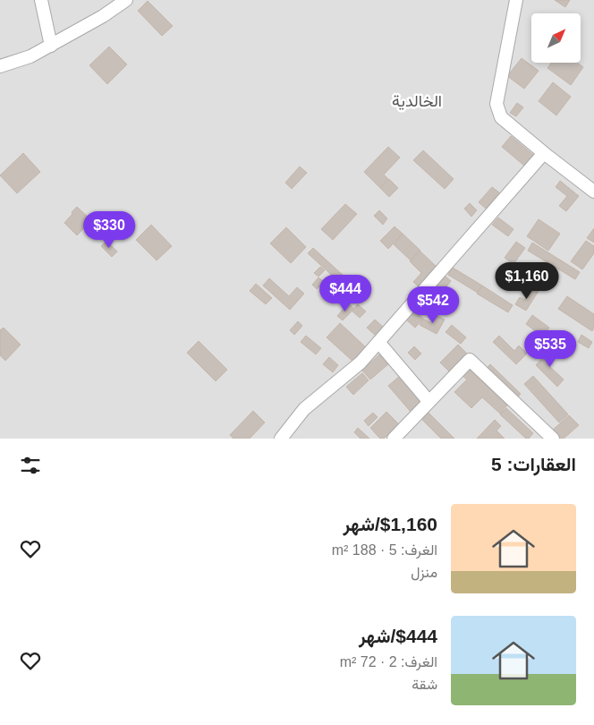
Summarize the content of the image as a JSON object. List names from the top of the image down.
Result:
{
  "districts": ["الخالدية"],
  "north": "top right",
  "page": {
    "price": [
      "$330",
      "$1,160",
      "$444",
      "$542",
      "$535"
    ],
    "heading": "العقارات: 5",
    "list": [
      {
        "name": "$1,160/شهر",
        "note": "الغرف: 5 · 188 m² · منزل"
      },
      {
        "name": "$444/شهر",
        "note": "الغرف: 2 · 72 m² · شقة"
      }
    ]
  }
}
